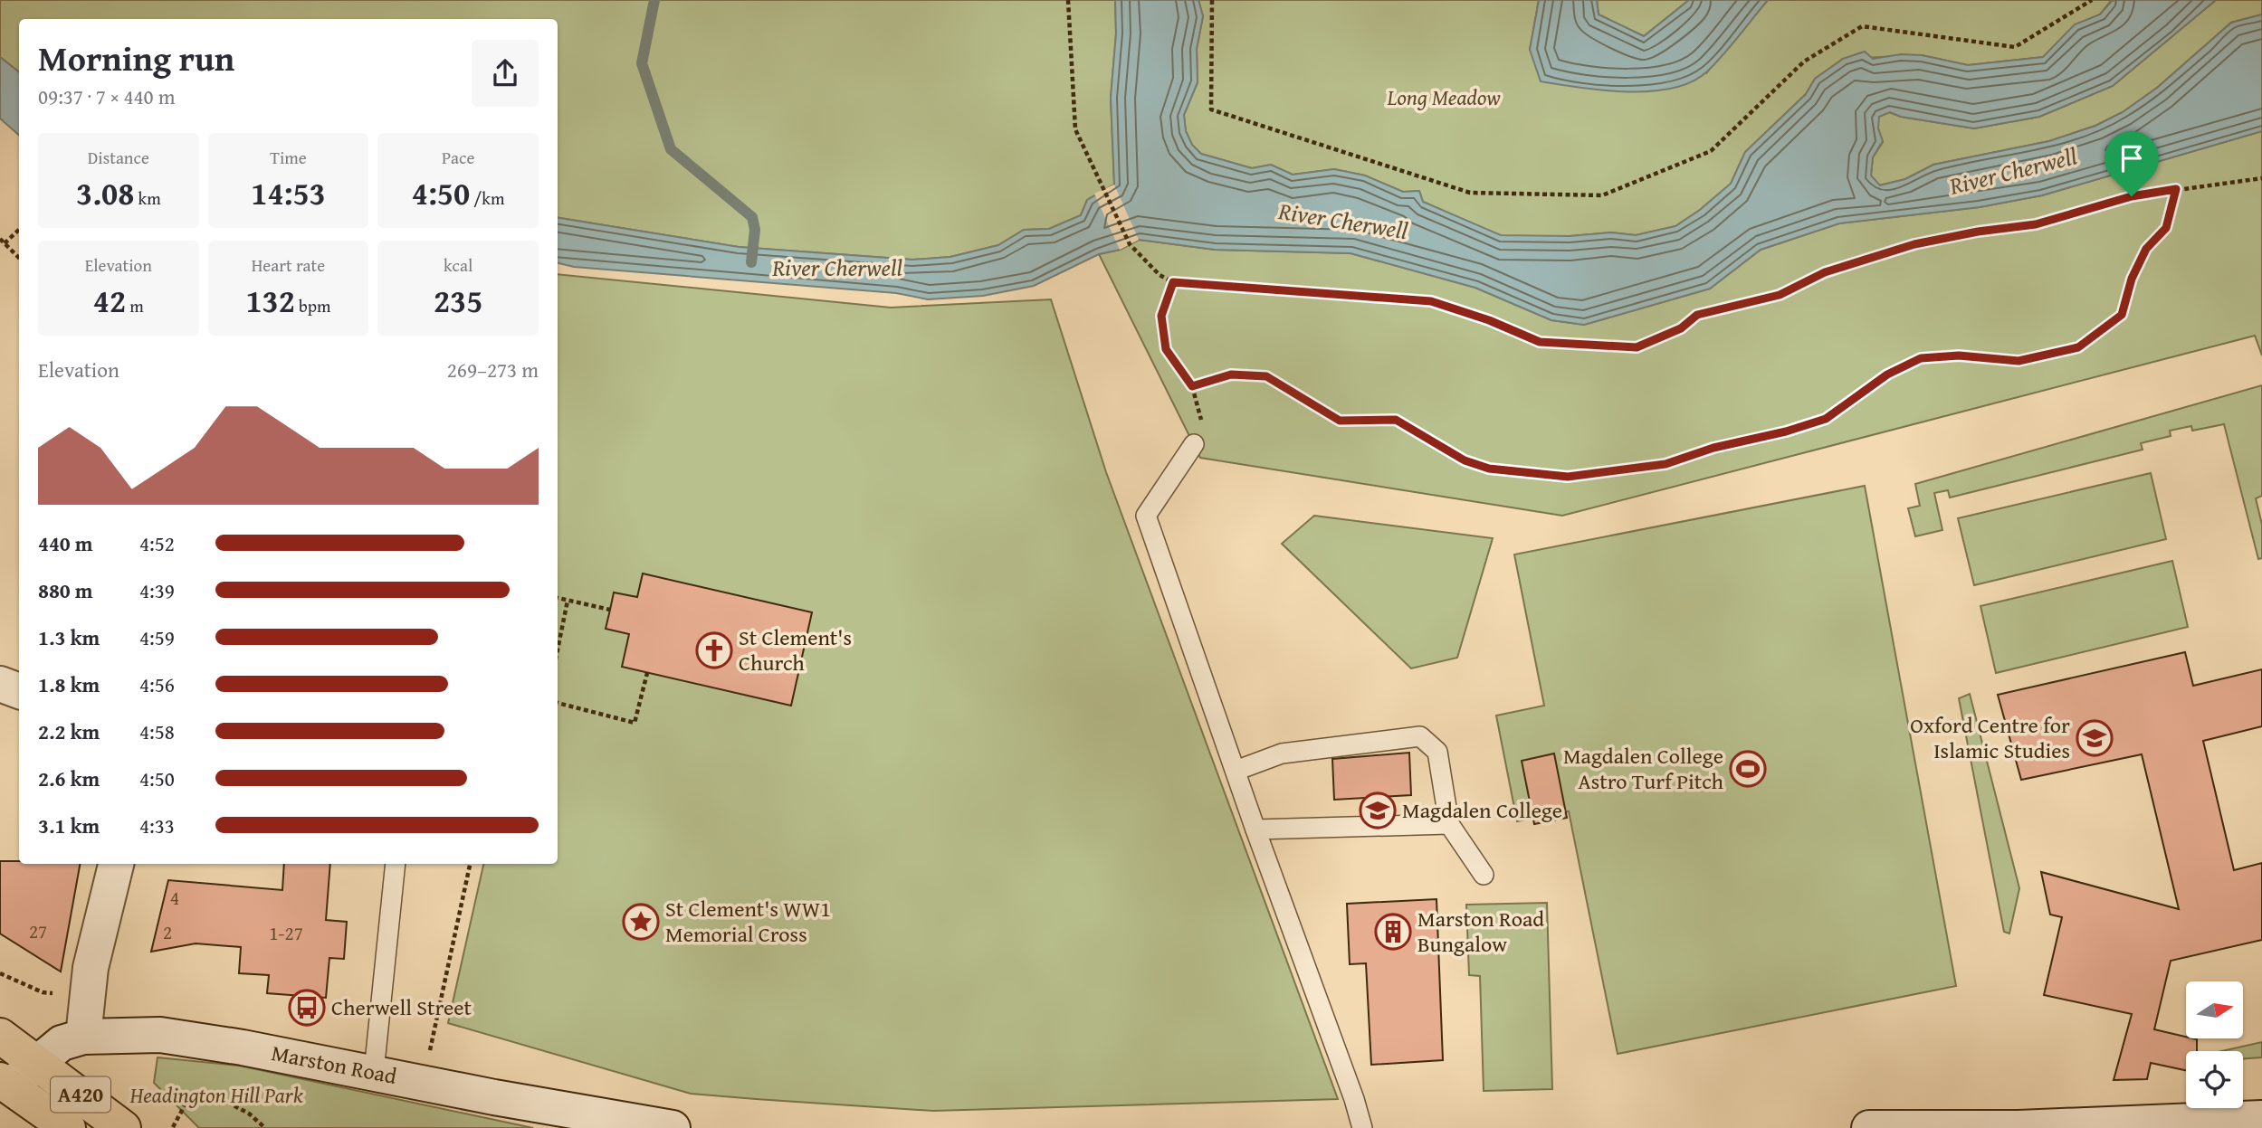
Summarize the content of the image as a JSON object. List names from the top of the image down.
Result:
{
  "streets": {
    "main road": ["Marston Road", "A420"]
  },
  "crossings": [
    ["Marston Road", "A420"]
  ],
  "water": ["River Cherwell"],
  "parks": ["Long Meadow", "Headington Hill Park"],
  "places": {
    "church": ["St Clement's Church"],
    "school or university": ["Oxford Centre for Islamic Studies", "Magdalen College"],
    "sports": ["Magdalen College Astro Turf Pitch"],
    "place": ["St Clement's WW1 Memorial Cross"],
    "building": ["Marston Road Bungalow"],
    "bus stop": ["Cherwell Street"]
  },
  "house_numbers": [
    "4",
    "27",
    "2",
    "1-27"
  ],
  "north": "right",
  "page": {
    "heading": ["Morning run", "09:37 · 7 × 440 m"],
    "stats": [
      ["Distance", "3.08 km"],
      ["Time", "14:53"],
      ["Pace", "4:50 /km"],
      ["Elevation", "42 m"],
      ["Heart rate", "132 bpm"],
      ["kcal", "235"]
    ],
    "chart": ["Elevation", "269–273 m"],
    "list": [
      {
        "name": "440 m",
        "note": "4:52"
      },
      {
        "name": "880 m",
        "note": "4:39"
      },
      {
        "name": "1.3 km",
        "note": "4:59"
      },
      {
        "name": "1.8 km",
        "note": "4:56"
      },
      {
        "name": "2.2 km",
        "note": "4:58"
      },
      {
        "name": "2.6 km",
        "note": "4:50"
      },
      {
        "name": "3.1 km",
        "note": "4:33"
      }
    ]
  }
}
